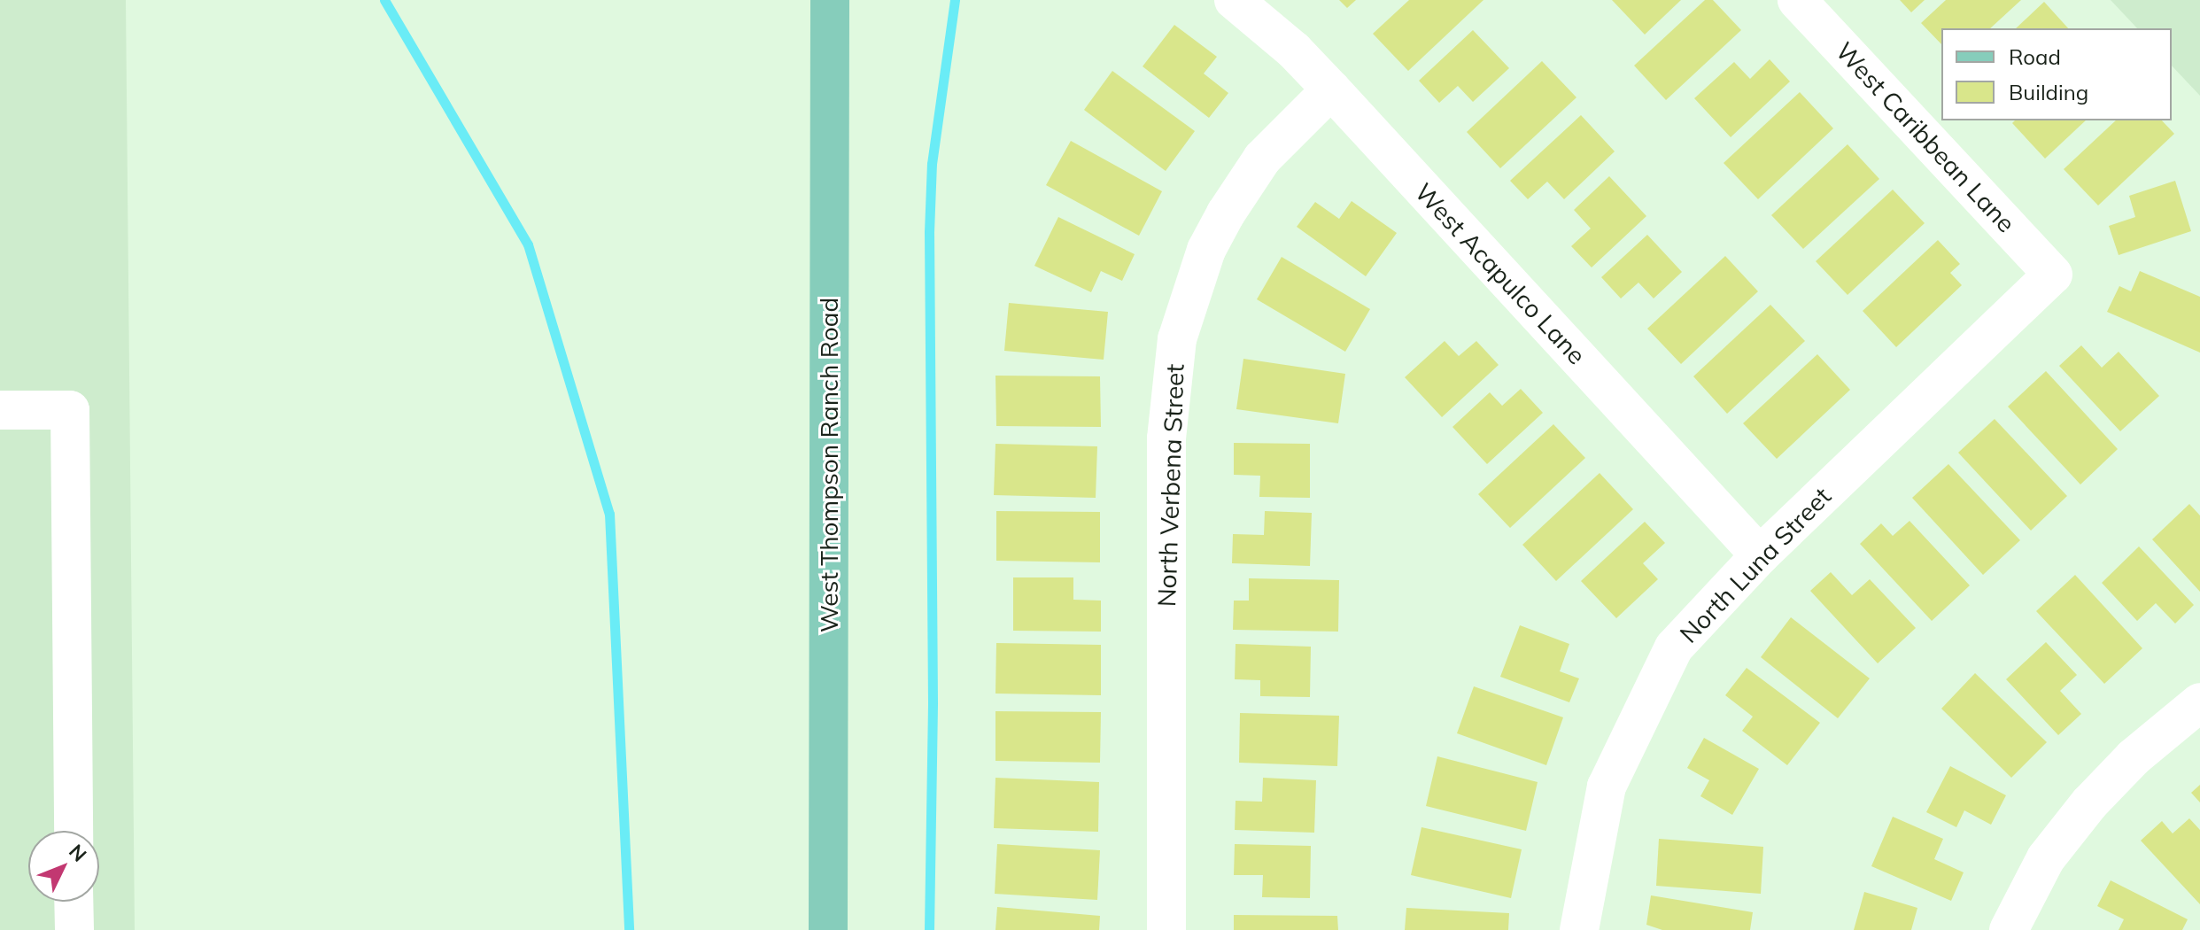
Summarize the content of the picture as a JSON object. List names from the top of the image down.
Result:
{
  "streets": {
    "main road": ["West Thompson Ranch Road"],
    "street": [
      "West Caribbean Lane",
      "West Acapulco Lane",
      "North Verbena Street",
      "North Luna Street"
    ]
  },
  "crossings": [
    ["West Caribbean Lane", "North Luna Street"],
    ["West Acapulco Lane", "North Verbena Street"],
    ["West Acapulco Lane", "North Luna Street"]
  ],
  "legend": ["Road", "Building"],
  "north": "top right"
}
